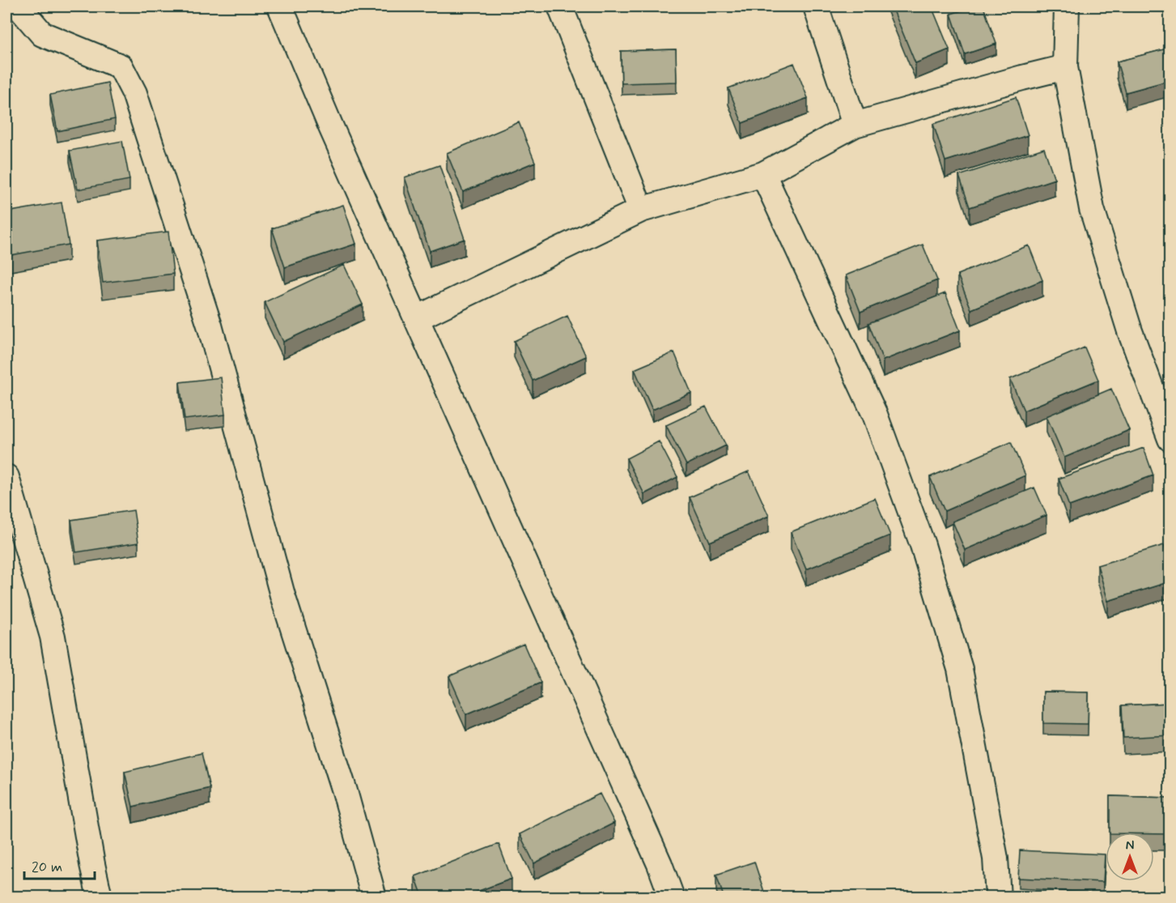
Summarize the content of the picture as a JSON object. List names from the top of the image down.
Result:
{
  "scale_bar": "20 m",
  "north": "top"
}
